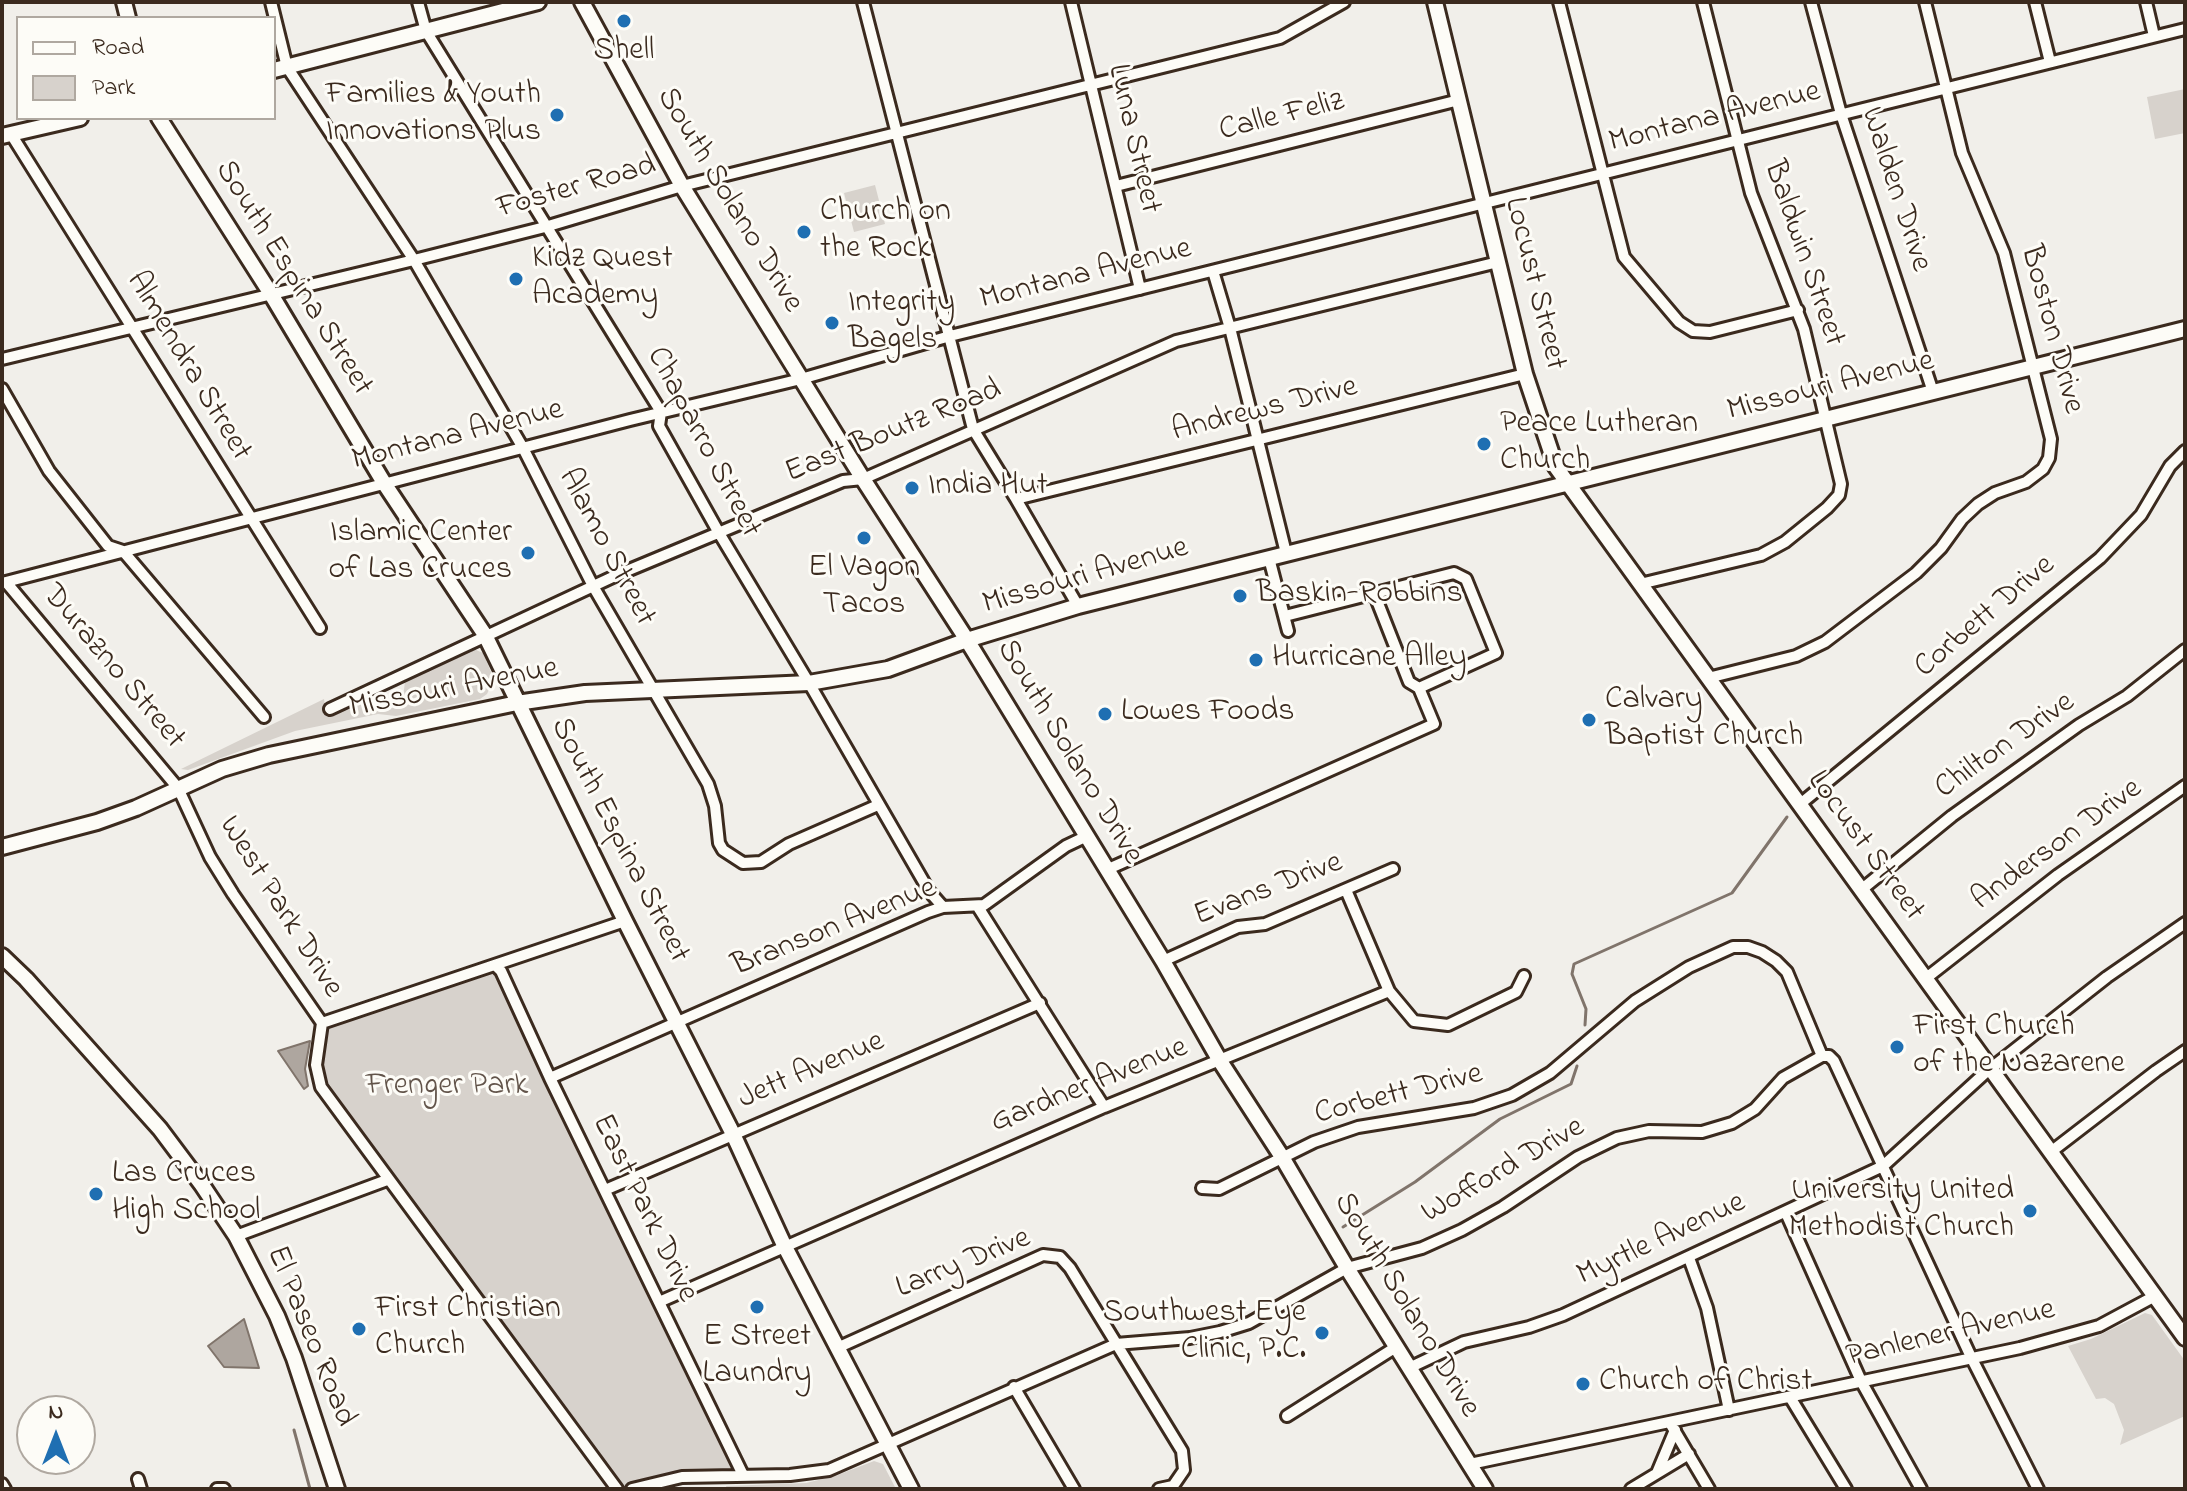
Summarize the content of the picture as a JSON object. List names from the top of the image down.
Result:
{
  "streets": {
    "street": [
      "Calle Feliz",
      "Montana Avenue",
      "Luna Street",
      "Foster Road",
      "Walden Drive",
      "South Solano Drive",
      "Baldwin Street",
      "South Espina Street",
      "Locust Street",
      "Boston Drive",
      "Almendra Street",
      "Missouri Avenue",
      "Andrews Drive",
      "East Boutz Road",
      "Chaparro Street",
      "Alamo Street",
      "Corbett Drive",
      "Durazno Street",
      "Chilton Drive",
      "Anderson Drive",
      "Evans Drive",
      "West Park Drive",
      "Branson Avenue",
      "Jett Avenue",
      "Gardner Avenue",
      "Wofford Drive",
      "East Park Drive",
      "Myrtle Avenue",
      "Larry Drive",
      "Panlener Avenue",
      "El Paseo Road"
    ]
  },
  "crossings": [
    ["Calle Feliz", "Luna Street"],
    ["Calle Feliz", "Locust Street"],
    ["Montana Avenue", "Luna Street"],
    ["Montana Avenue", "Walden Drive"],
    ["Montana Avenue", "South Solano Drive"],
    ["Montana Avenue", "Baldwin Street"],
    ["Montana Avenue", "South Espina Street"],
    ["Montana Avenue", "Locust Street"],
    ["Montana Avenue", "Boston Drive"],
    ["Montana Avenue", "Almendra Street"],
    ["Montana Avenue", "Chaparro Street"],
    ["Montana Avenue", "Alamo Street"],
    ["Montana Avenue", "Durazno Street"],
    ["Luna Street", "Foster Road"],
    ["Foster Road", "South Solano Drive"],
    ["Foster Road", "South Espina Street"],
    ["Foster Road", "Almendra Street"],
    ["Foster Road", "Chaparro Street"],
    ["Foster Road", "Alamo Street"],
    ["Walden Drive", "Missouri Avenue"],
    ["South Solano Drive", "Missouri Avenue"],
    ["South Solano Drive", "East Boutz Road"],
    ["South Solano Drive", "Corbett Drive"],
    ["South Solano Drive", "Evans Drive"],
    ["South Solano Drive", "Branson Avenue"],
    ["South Solano Drive", "Gardner Avenue"],
    ["South Solano Drive", "Wofford Drive"],
    ["South Solano Drive", "Myrtle Avenue"],
    ["South Solano Drive", "Panlener Avenue"],
    ["Baldwin Street", "Locust Street"],
    ["Baldwin Street", "Missouri Avenue"],
    ["South Espina Street", "Missouri Avenue"],
    ["South Espina Street", "East Boutz Road"],
    ["South Espina Street", "Branson Avenue"],
    ["South Espina Street", "Jett Avenue"],
    ["South Espina Street", "Gardner Avenue"],
    ["South Espina Street", "Wofford Drive"],
    ["South Espina Street", "Larry Drive"],
    ["Locust Street", "Boston Drive"],
    ["Locust Street", "Missouri Avenue"],
    ["Locust Street", "Andrews Drive"],
    ["Locust Street", "East Boutz Road"],
    ["Locust Street", "Corbett Drive"],
    ["Locust Street", "Chilton Drive"],
    ["Locust Street", "Anderson Drive"],
    ["Locust Street", "Myrtle Avenue"],
    ["Locust Street", "Panlener Avenue"],
    ["Boston Drive", "Missouri Avenue"],
    ["Missouri Avenue", "Chaparro Street"],
    ["Missouri Avenue", "Alamo Street"],
    ["Missouri Avenue", "Durazno Street"],
    ["Missouri Avenue", "West Park Drive"],
    ["East Boutz Road", "Chaparro Street"],
    ["East Boutz Road", "Alamo Street"],
    ["Chaparro Street", "Alamo Street"],
    ["Chaparro Street", "Branson Avenue"],
    ["Corbett Drive", "Wofford Drive"],
    ["Durazno Street", "West Park Drive"],
    ["Branson Avenue", "East Park Drive"],
    ["Jett Avenue", "East Park Drive"],
    ["Gardner Avenue", "East Park Drive"],
    ["Wofford Drive", "East Park Drive"],
    ["Wofford Drive", "Larry Drive"]
  ],
  "parks": ["Frenger Park"],
  "places": [
    "Shell",
    "Families & Youth Innovations Plus",
    "Church on the Rock",
    "Kidz Quest Academy",
    "Integrity Bagels",
    "Peace Lutheran Church",
    "India Hut",
    "El Vagon Tacos",
    "Islamic Center of Las Cruces",
    "Baskin-Robbins",
    "Hurricane Alley",
    "Lowes Foods",
    "Calvary Baptist Church",
    "First Church of the Nazarene",
    "Las Cruces High School",
    "University United Methodist Church",
    "E Street Laundry",
    "First Christian Church",
    "Southwest Eye Clinic, P.C.",
    "Church of Christ"
  ],
  "legend": ["Road", "Park"],
  "north": "top"
}
